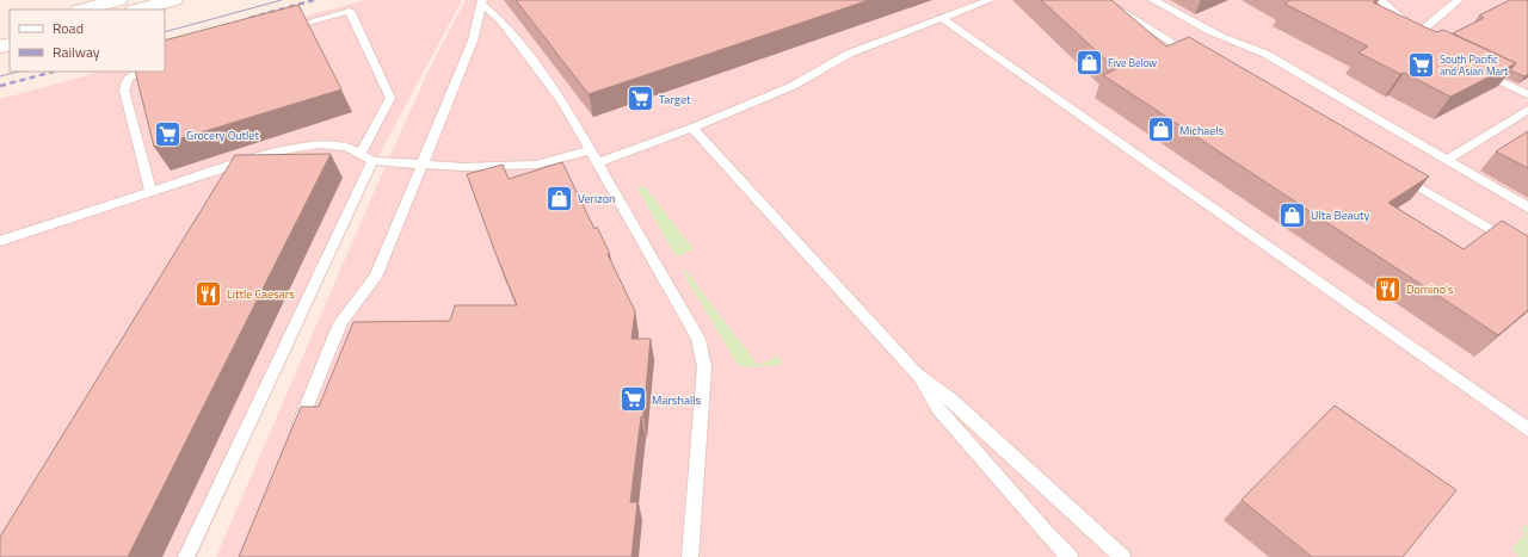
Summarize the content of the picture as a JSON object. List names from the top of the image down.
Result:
{
  "places": {
    "shop": [
      "Five Below",
      "Michaels",
      "Verizon",
      "Ulta Beauty"
    ],
    "supermarket": [
      "South Pacific and Asian Mart",
      "Target",
      "Grocery Outlet",
      "Marshalls"
    ],
    "restaurant": ["Domino's", "Little Caesars"]
  },
  "legend": ["Road", "Railway"]
}
